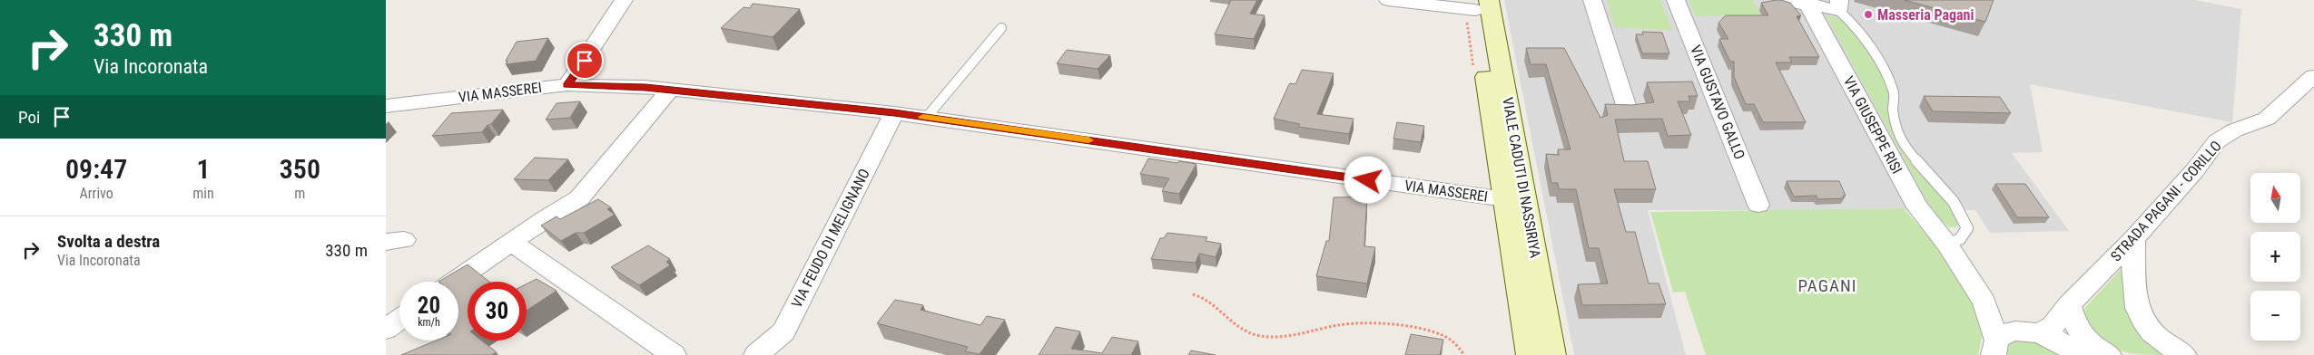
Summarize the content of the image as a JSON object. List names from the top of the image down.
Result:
{
  "streets": {
    "main road": ["VIALE CADUTI DI NASSIRIYA"],
    "street": [
      "VIA MASSEREI",
      "VIA GUSTAVO GALLO",
      "VIA GIUSEPPE RISI",
      "STRADA PAGANI - CORILLO",
      "VIA FEUDO DI MELIGNANO"
    ]
  },
  "crossings": [
    ["VIA MASSEREI", "VIALE CADUTI DI NASSIRIYA"],
    ["VIA MASSEREI", "VIA FEUDO DI MELIGNANO"],
    ["VIA GIUSEPPE RISI", "STRADA PAGANI - CORILLO"]
  ],
  "districts": ["PAGANI"],
  "places": ["Masseria Pagani"],
  "north": "top",
  "page": {
    "turn": ["330 m", "Via Incoronata"],
    "then": "Poi",
    "eta": [
      "09:47",
      "Arrivo",
      "1",
      "min",
      "350",
      "m"
    ],
    "map_buttons": ["+", "−"],
    "list": [
      {
        "name": "Svolta a destra",
        "note": "Via Incoronata",
        "value": "330 m"
      }
    ],
    "speed": "20 km/h",
    "limit": "30"
  }
}
